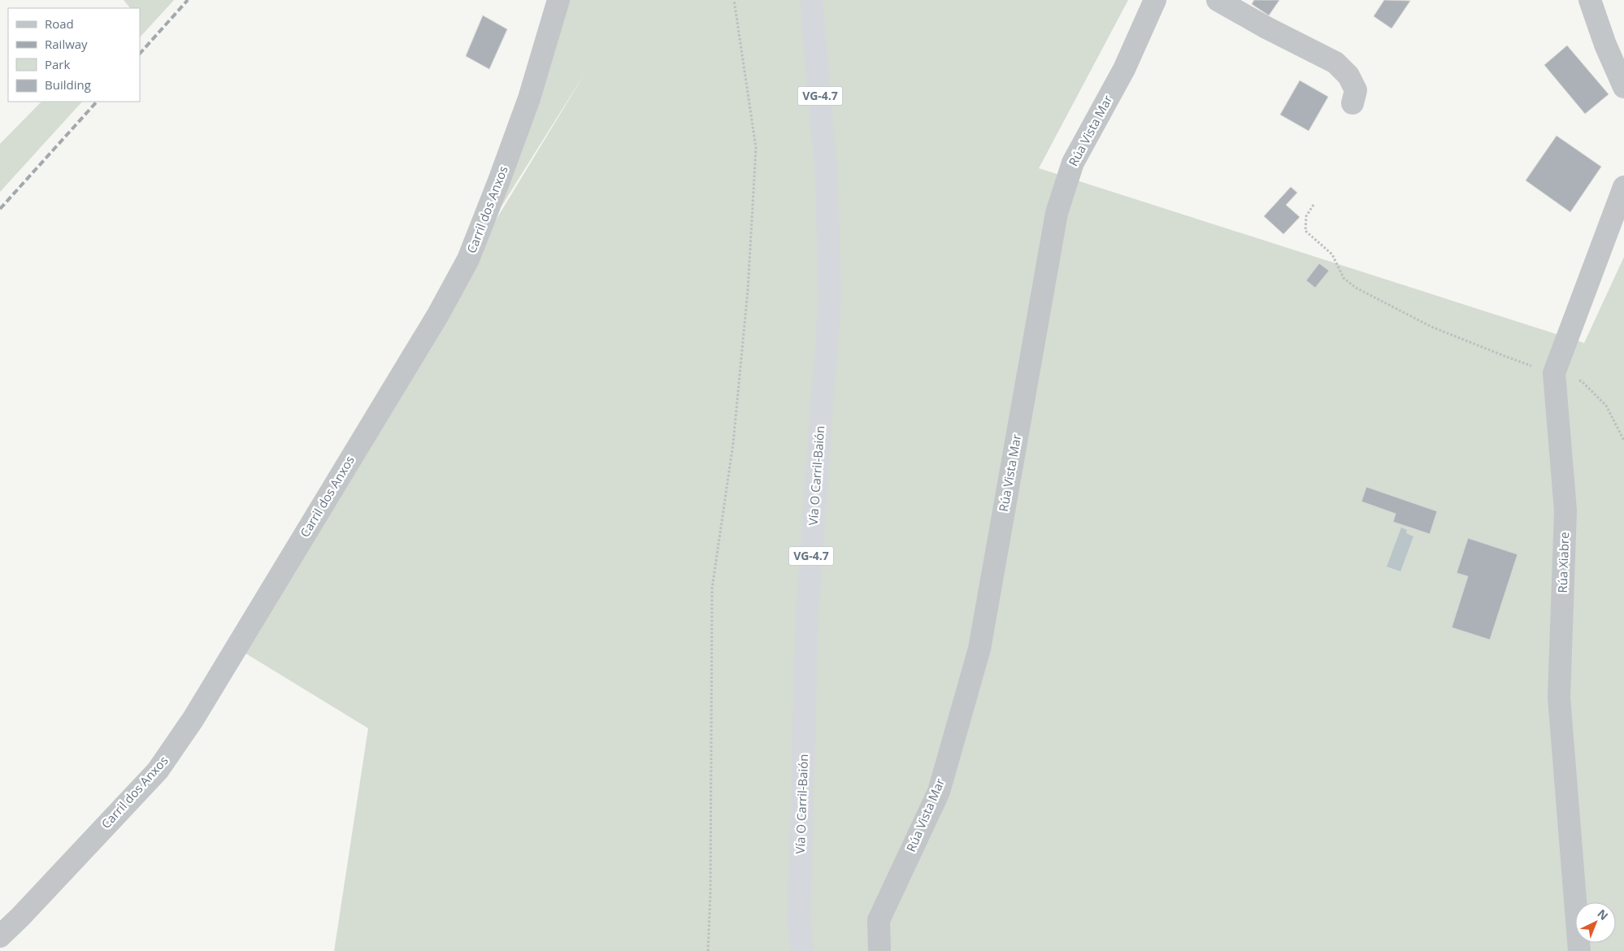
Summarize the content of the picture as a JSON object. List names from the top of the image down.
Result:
{
  "streets": {
    "highway": ["VG-4.7", "Vía O Carril-Baión"],
    "street": ["Rúa Vista Mar", "Carril dos Anxos", "Rúa Xiabre"]
  },
  "legend": [
    "Road",
    "Railway",
    "Park",
    "Building"
  ],
  "north": "top right"
}
